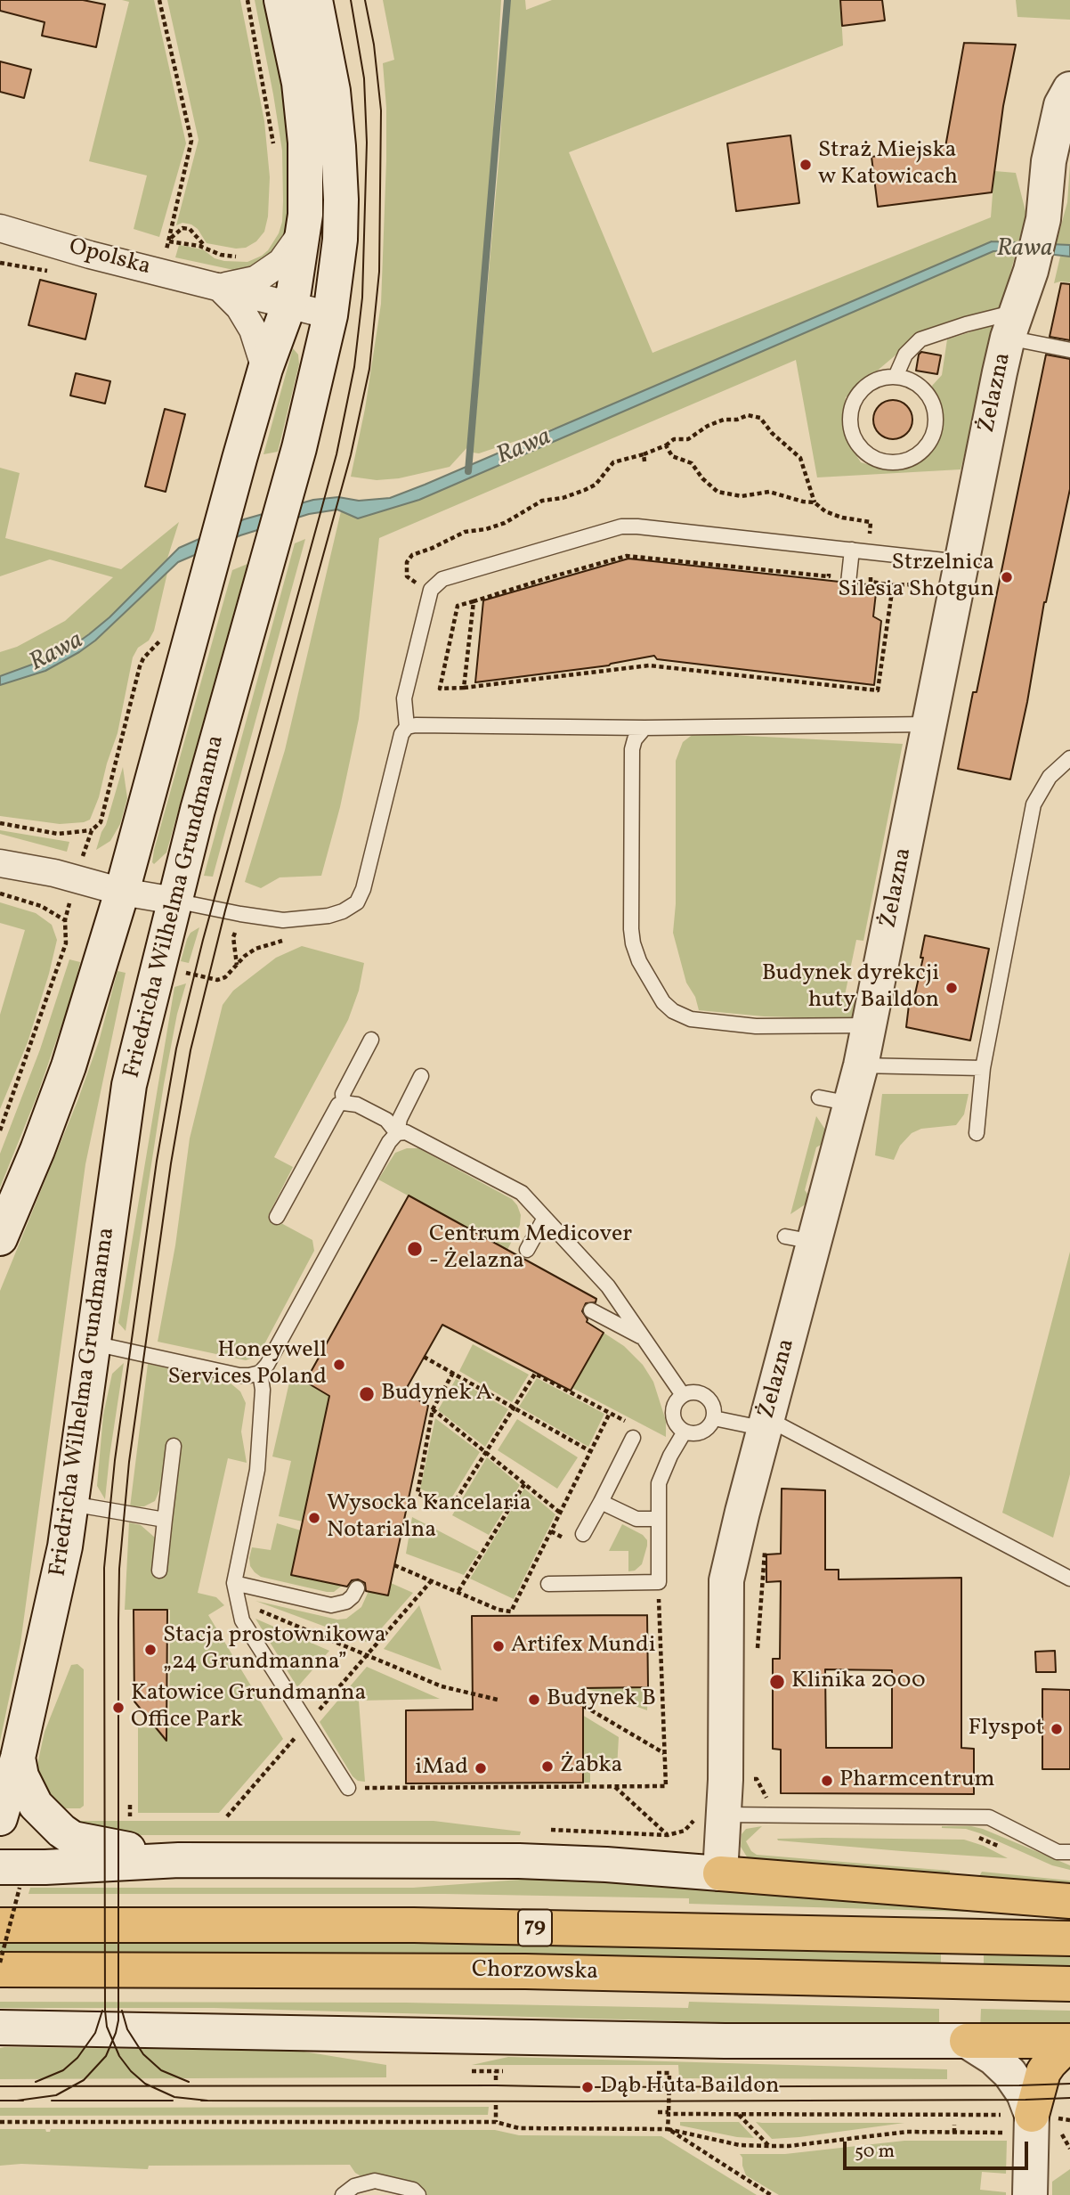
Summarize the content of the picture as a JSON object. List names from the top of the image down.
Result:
{
  "streets": {
    "main road": [
      "Żelazna",
      "Friedricha Wilhelma Grundmanna",
      "79",
      "Chorzowska"
    ],
    "street": ["Opolska"]
  },
  "crossings": [
    ["Opolska", "Friedricha Wilhelma Grundmanna"]
  ],
  "water": ["Rawa"],
  "places": [
    "Straż Miejska w Katowicach",
    "Strzelnica Silesia Shotgun",
    "Budynek dyrekcji huty Baildon",
    "Centrum Medicover - Żelazna",
    "Honeywell Services Poland",
    "Budynek A",
    "Wysocka Kancelaria Notarialna",
    "Artifex Mundi",
    "Stacja prostownikowa „24 Grundmanna”",
    "Klinika 2000",
    "Budynek B",
    "Katowice Grundmanna Office Park",
    "Flyspot",
    "Żabka",
    "iMad",
    "Pharmcentrum",
    "Dąb Huta Baildon"
  ],
  "scale_bar": "50 m"
}
